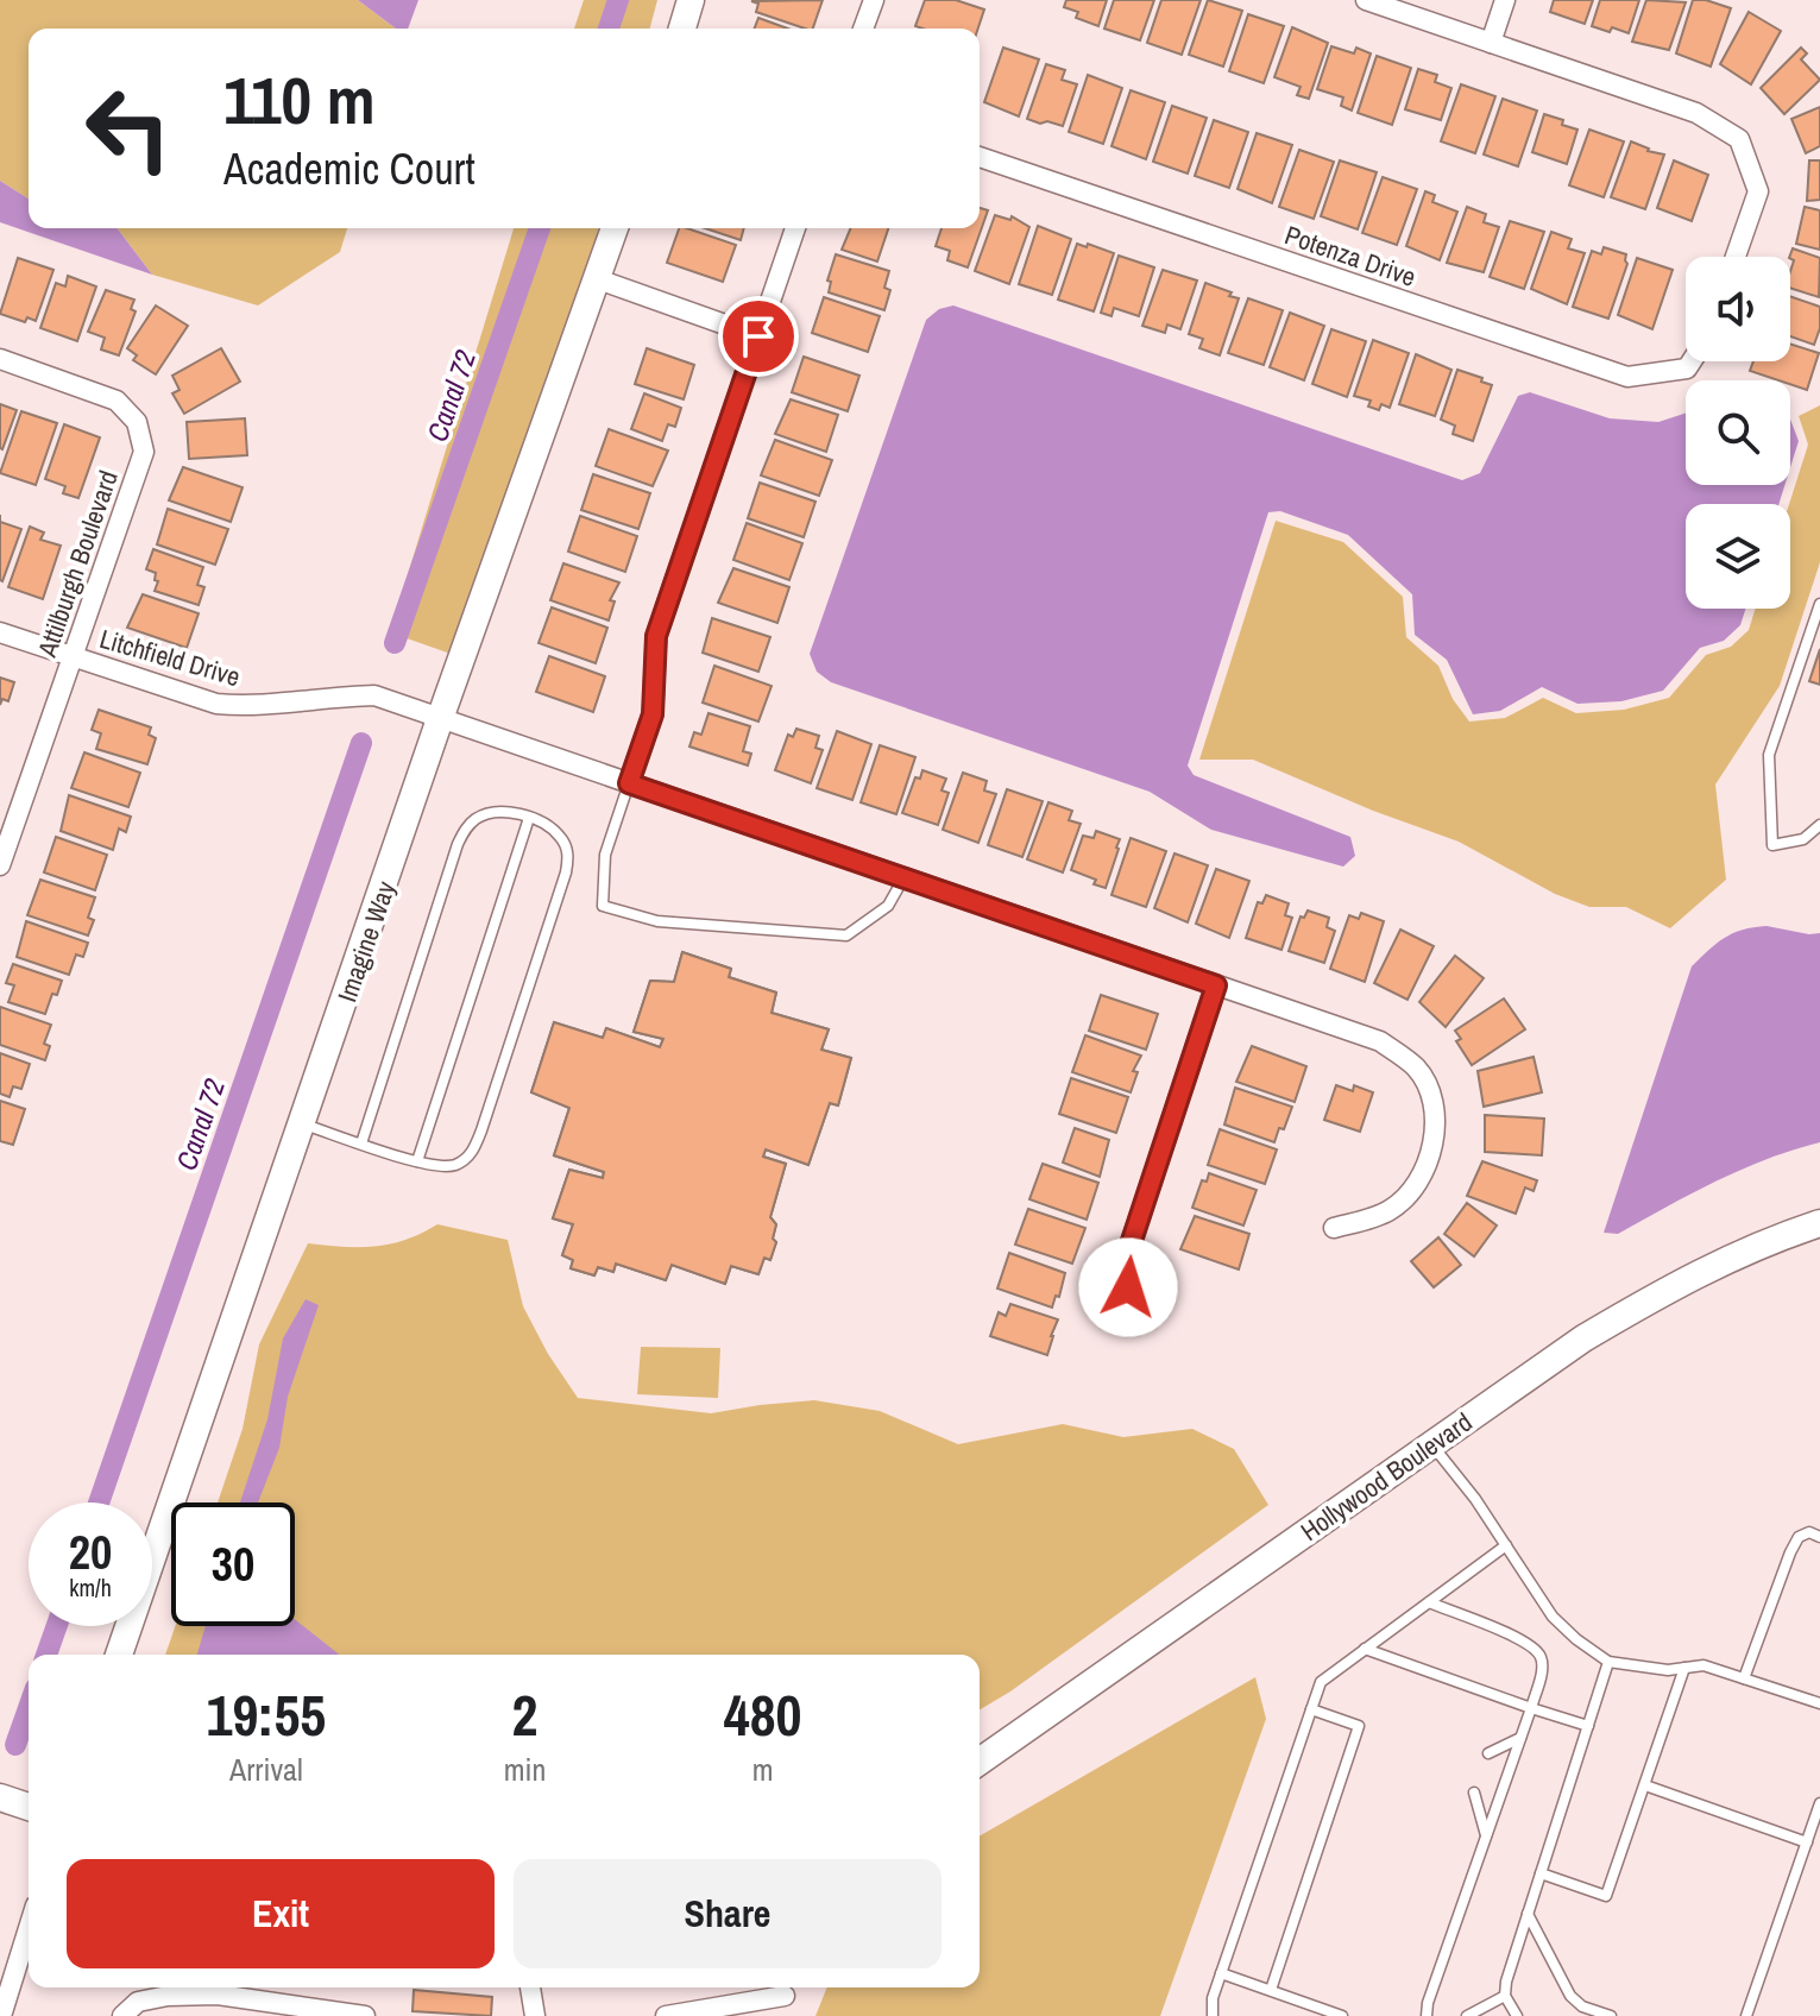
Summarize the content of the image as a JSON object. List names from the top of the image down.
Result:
{
  "streets": {
    "street": [
      "Potenza Drive",
      "Attilburgh Boulevard",
      "Litchfield Drive",
      "Imagine Way",
      "Hollywood Boulevard"
    ]
  },
  "crossings": [
    ["Attilburgh Boulevard", "Litchfield Drive"],
    ["Litchfield Drive", "Imagine Way"]
  ],
  "water": ["Canal 72"],
  "page": {
    "turn": ["110 m", "Academic Court"],
    "speed": "20 km/h",
    "limit": "30",
    "eta": [
      "19:55",
      "Arrival",
      "2",
      "min",
      "480",
      "m"
    ],
    "buttons": ["Exit", "Share"]
  }
}
